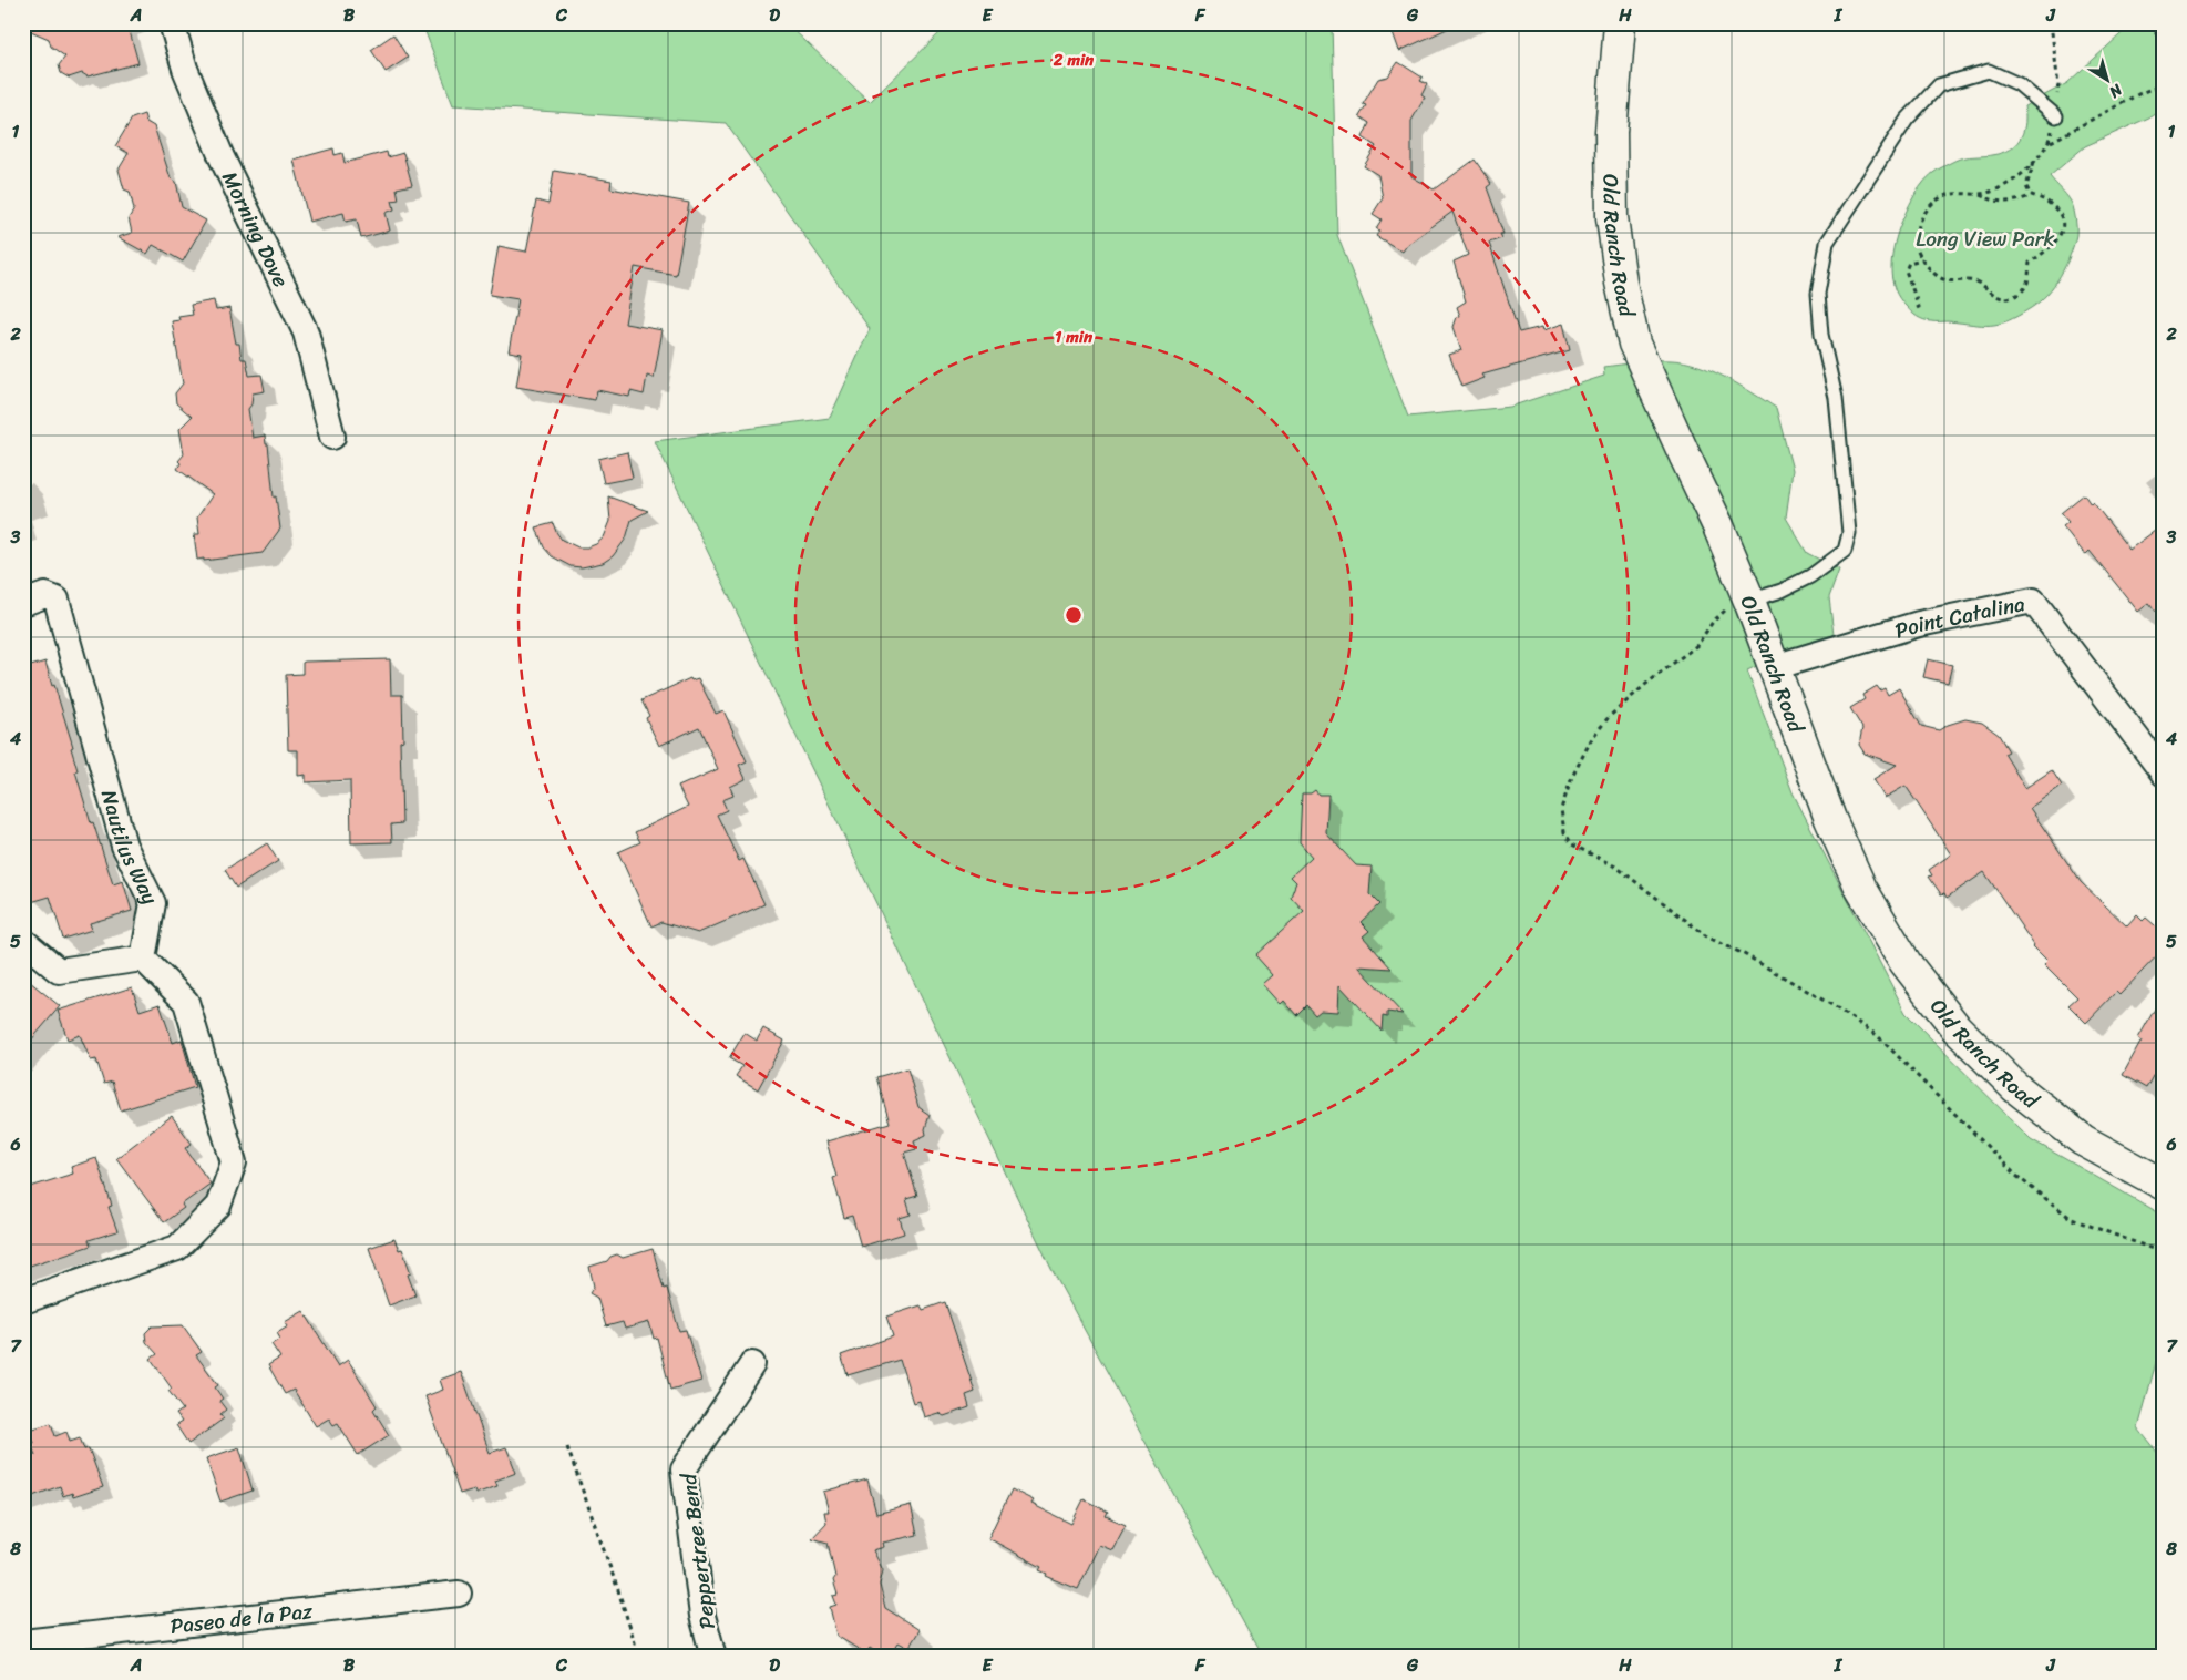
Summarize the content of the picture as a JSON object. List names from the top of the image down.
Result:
{
  "streets": {
    "street": [
      "Morning Dove",
      "Old Ranch Road",
      "Point Catalina",
      "Nautilus Way",
      "Peppertree Bend",
      "Paseo de la Paz"
    ]
  },
  "crossings": [
    ["Old Ranch Road", "Point Catalina"]
  ],
  "parks": ["Long View Park"],
  "north": "bottom right",
  "grid": {
    "columns": [
      "A",
      "B",
      "C",
      "D",
      "E",
      "F",
      "G",
      "H",
      "I",
      "J"
    ],
    "rows": [
      "1",
      "2",
      "3",
      "4",
      "5",
      "6",
      "7",
      "8"
    ]
  },
  "rings": ["2 min", "1 min"]
}
